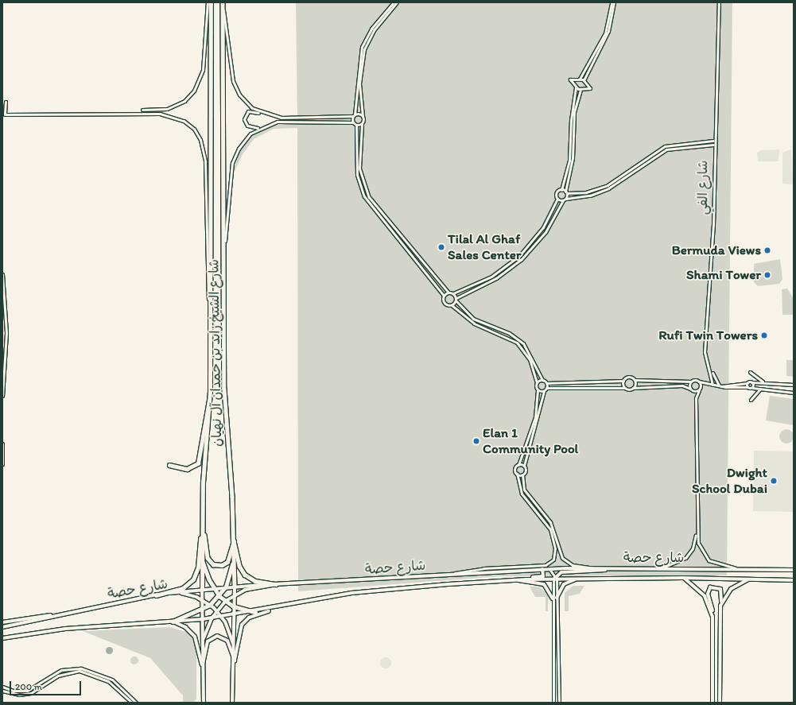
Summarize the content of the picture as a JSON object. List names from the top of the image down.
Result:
{
  "streets": {
    "highway": ["شارع الشيخ زايد بن حمدان آل نهيان"],
    "main road": ["شارع حصة"],
    "street": ["شارع الفي"]
  },
  "crossings": [
    ["شارع الشيخ زايد بن حمدان آل نهيان", "شارع حصة"]
  ],
  "places": [
    "Tilal Al Ghaf Sales Center",
    "Bermuda Views",
    "Shami Tower",
    "Rufi Twin Towers",
    "Elan 1 Community Pool",
    "Dwight School Dubai"
  ],
  "scale_bar": "200 m"
}
